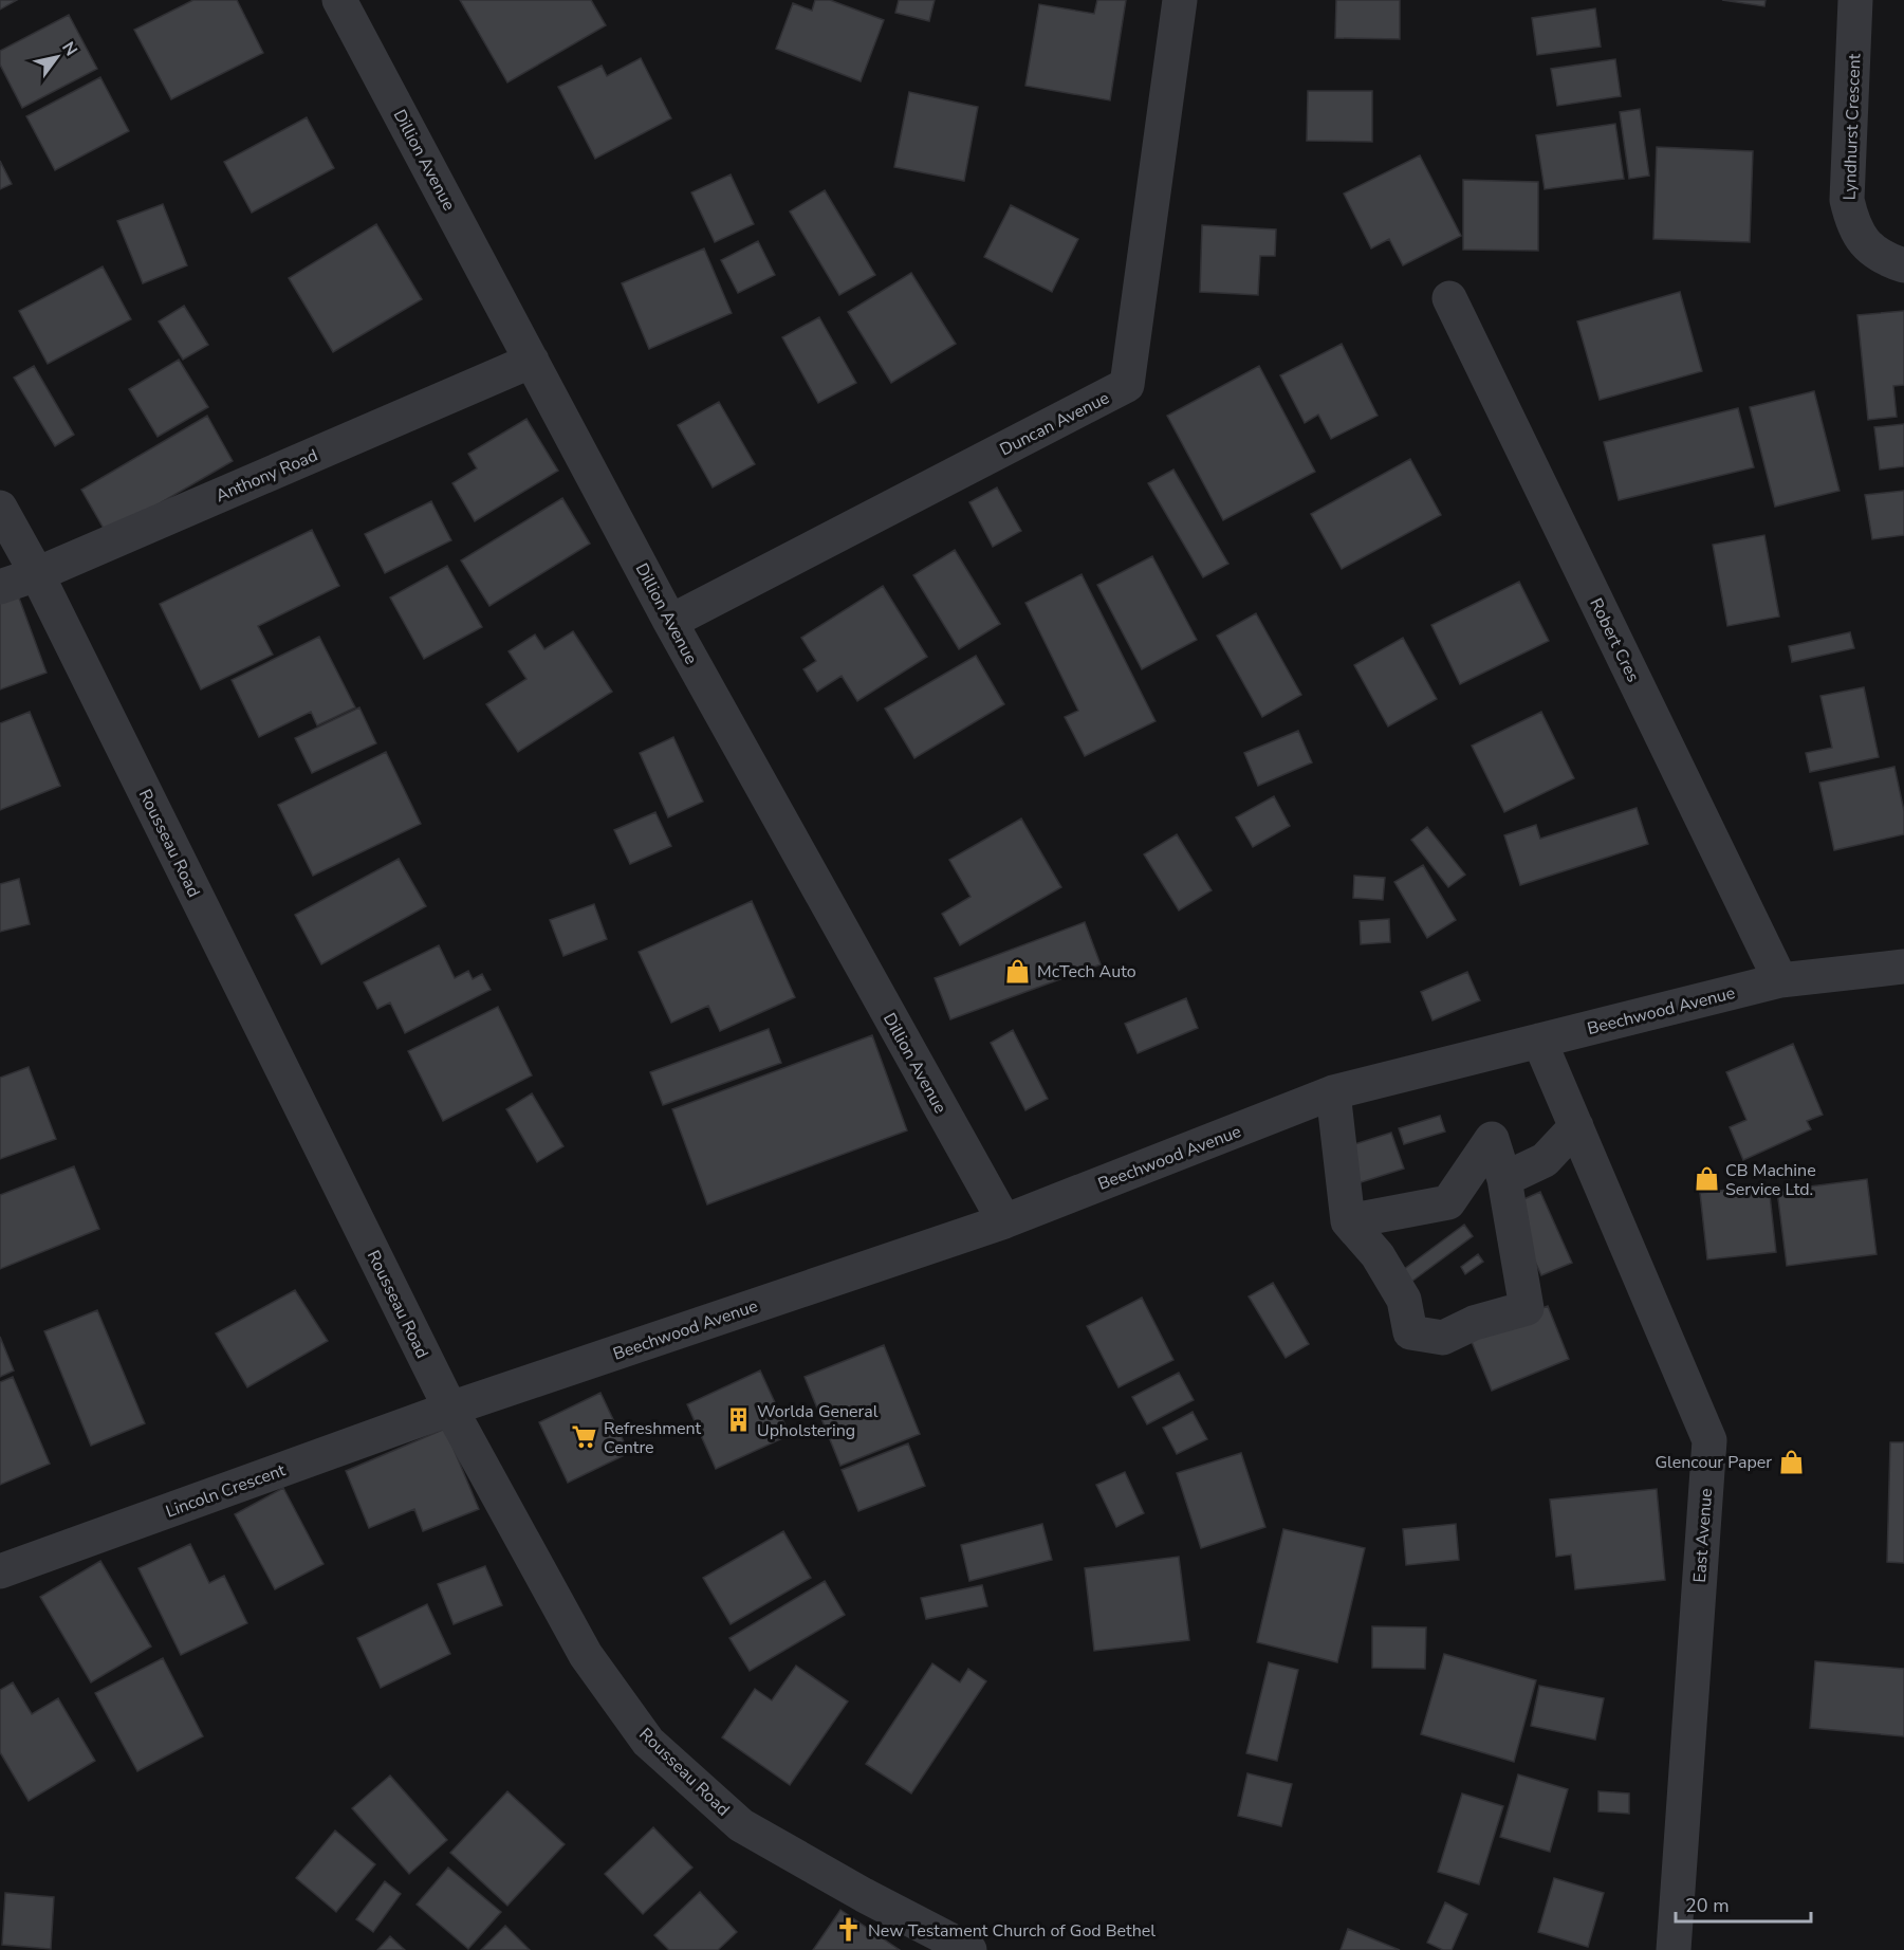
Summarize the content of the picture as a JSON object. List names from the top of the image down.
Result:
{
  "streets": {
    "street": [
      "Lyndhurst Crescent",
      "Dillion Avenue",
      "Duncan Avenue",
      "Anthony Road",
      "Robert Cres",
      "Rousseau Road",
      "Beechwood Avenue",
      "Lincoln Crescent",
      "East Avenue"
    ]
  },
  "crossings": [
    ["Dillion Avenue", "Duncan Avenue"],
    ["Dillion Avenue", "Anthony Road"],
    ["Dillion Avenue", "Beechwood Avenue"],
    ["Anthony Road", "Rousseau Road"],
    ["Robert Cres", "Beechwood Avenue"],
    ["Rousseau Road", "Beechwood Avenue"],
    ["Rousseau Road", "Lincoln Crescent"],
    ["Beechwood Avenue", "Lincoln Crescent"],
    ["Beechwood Avenue", "East Avenue"]
  ],
  "places": {
    "shop": ["McTech Auto", "CB Machine Service Ltd.", "Glencour Paper"],
    "building": ["Worlda General Upholstering"],
    "supermarket": ["Refreshment Centre"],
    "church": ["New Testament Church of God Bethel"]
  },
  "scale_bar": "20 m",
  "north": "top right"
}
